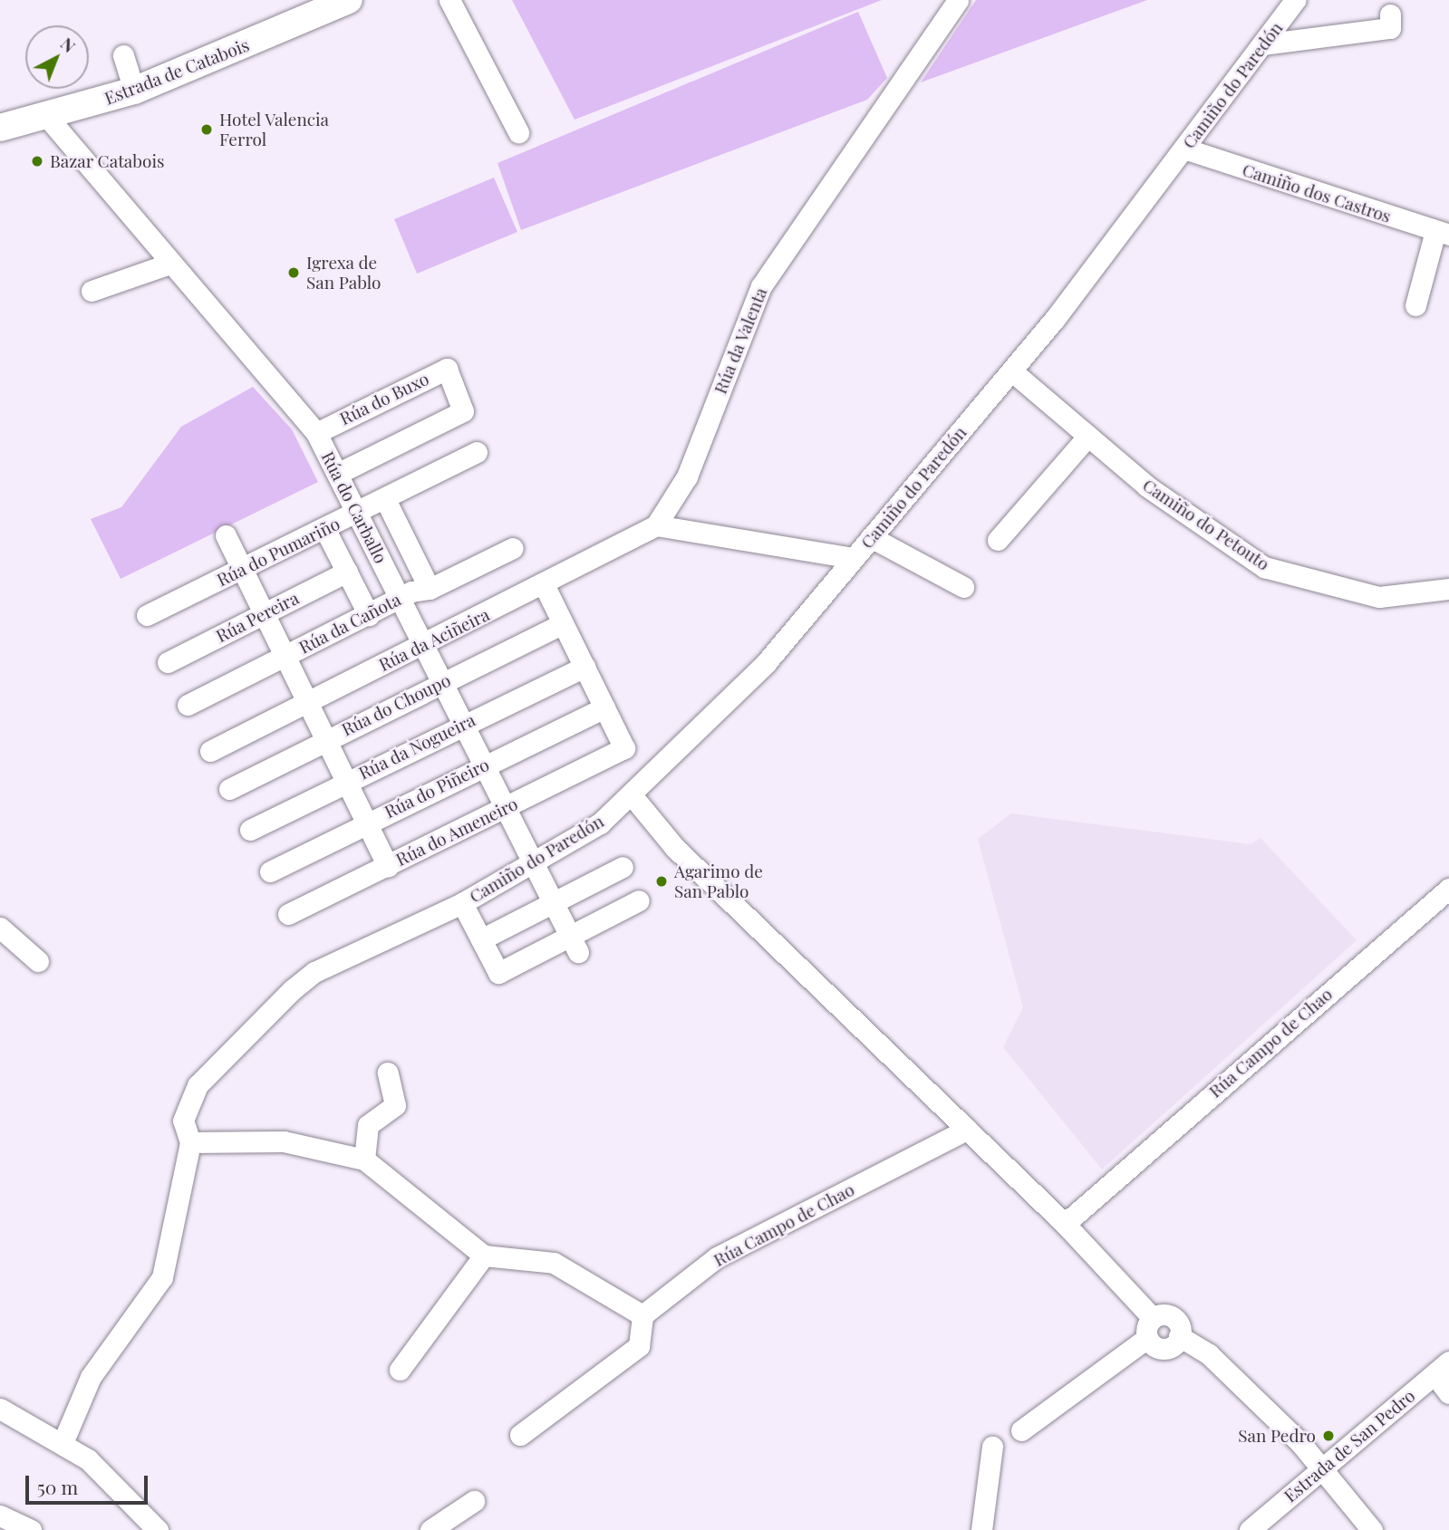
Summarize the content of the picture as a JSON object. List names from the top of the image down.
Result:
{
  "streets": {
    "main road": ["Estrada de Catabois"],
    "street": [
      "Camiño do Paredón",
      "Camiño dos Castros",
      "Rúa da Valenta",
      "Rúa do Buxo",
      "Rúa do Carballo",
      "Camiño do Petouto",
      "Rúa do Pumariño",
      "Rúa Pereira",
      "Rúa da Cañota",
      "Rúa da Aciñeira",
      "Rúa do Choupo",
      "Rúa da Nogueira",
      "Rúa do Piñeiro",
      "Rúa do Ameneiro",
      "Rúa Campo de Chao",
      "Estrada de San Pedro"
    ]
  },
  "crossings": [
    ["Estrada de Catabois", "Rúa do Carballo"],
    ["Camiño do Paredón", "Camiño dos Castros"],
    ["Camiño do Paredón", "Rúa do Carballo"],
    ["Camiño do Paredón", "Camiño do Petouto"],
    ["Rúa da Valenta", "Rúa da Aciñeira"],
    ["Rúa do Buxo", "Rúa do Carballo"],
    ["Rúa do Carballo", "Rúa do Pumariño"],
    ["Rúa do Carballo", "Rúa Pereira"],
    ["Rúa do Carballo", "Rúa da Cañota"],
    ["Rúa do Carballo", "Rúa da Aciñeira"],
    ["Rúa do Carballo", "Rúa do Choupo"],
    ["Rúa do Carballo", "Rúa da Nogueira"],
    ["Rúa do Carballo", "Rúa do Piñeiro"],
    ["Rúa do Carballo", "Rúa do Ameneiro"],
    ["Rúa do Piñeiro", "Rúa do Ameneiro"]
  ],
  "places": [
    "Hotel Valencia Ferrol",
    "Bazar Catabois",
    "Igrexa de San Pablo",
    "Agarimo de San Pablo",
    "San Pedro"
  ],
  "scale_bar": "50 m",
  "north": "top right"
}
